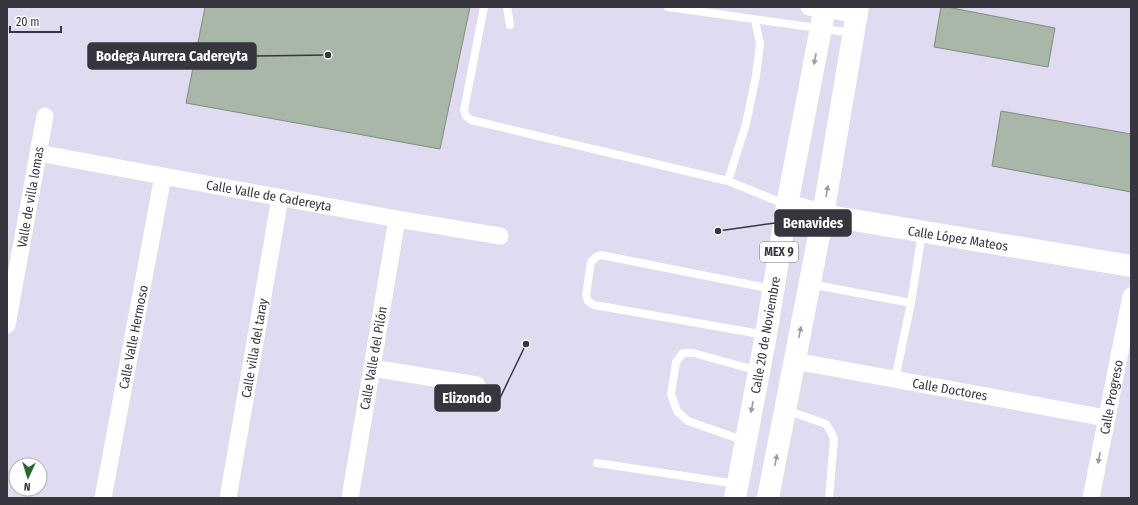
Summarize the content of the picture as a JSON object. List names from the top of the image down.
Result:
{
  "streets": {
    "main road": ["Calle López Mateos", "MEX 9", "Calle 20 de Noviembre"],
    "street": [
      "Calle Valle de Cadereyta",
      "Valle de villa lomas",
      "Calle Valle Hermoso",
      "Calle villa del taray",
      "Calle Valle del Pilón",
      "Calle Doctores",
      "Calle Progreso"
    ]
  },
  "crossings": [
    ["Calle Valle de Cadereyta", "Valle de villa lomas"],
    ["Calle Valle de Cadereyta", "Calle Valle Hermoso"],
    ["Calle Valle de Cadereyta", "Calle villa del taray"],
    ["Calle Valle de Cadereyta", "Calle Valle del Pilón"],
    ["Calle López Mateos", "MEX 9"],
    ["Calle López Mateos", "Calle 20 de Noviembre"],
    ["MEX 9", "Calle Doctores"],
    ["Calle Doctores", "Calle Progreso"]
  ],
  "one_way": ["Calle Progreso"],
  "places": ["Bodega Aurrera Cadereyta", "Benavides", "Elizondo"],
  "scale_bar": "20 m",
  "north": "bottom"
}
